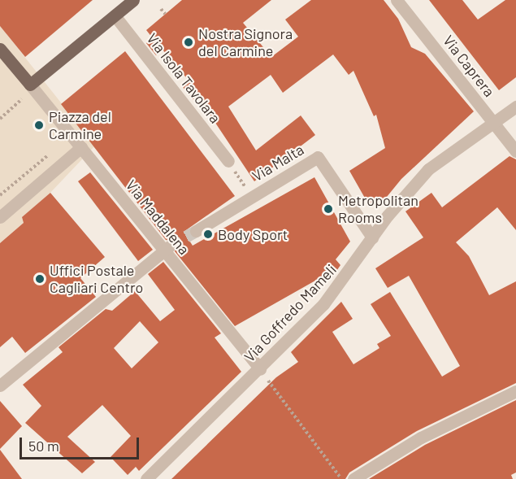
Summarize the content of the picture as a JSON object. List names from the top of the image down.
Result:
{
  "streets": {
    "street": [
      "Via Caprera",
      "Via Isola Tavolara",
      "Via Malta",
      "Via Maddalena",
      "Via Goffredo Mameli"
    ]
  },
  "crossings": [
    ["Via Caprera", "Via Goffredo Mameli"],
    ["Via Malta", "Via Goffredo Mameli"],
    ["Via Maddalena", "Via Goffredo Mameli"]
  ],
  "places": [
    "Nostra Signora del Carmine",
    "Piazza del Carmine",
    "Metropolitan Rooms",
    "Body Sport",
    "Uffici Postale Cagliari Centro"
  ],
  "scale_bar": "50 m"
}
